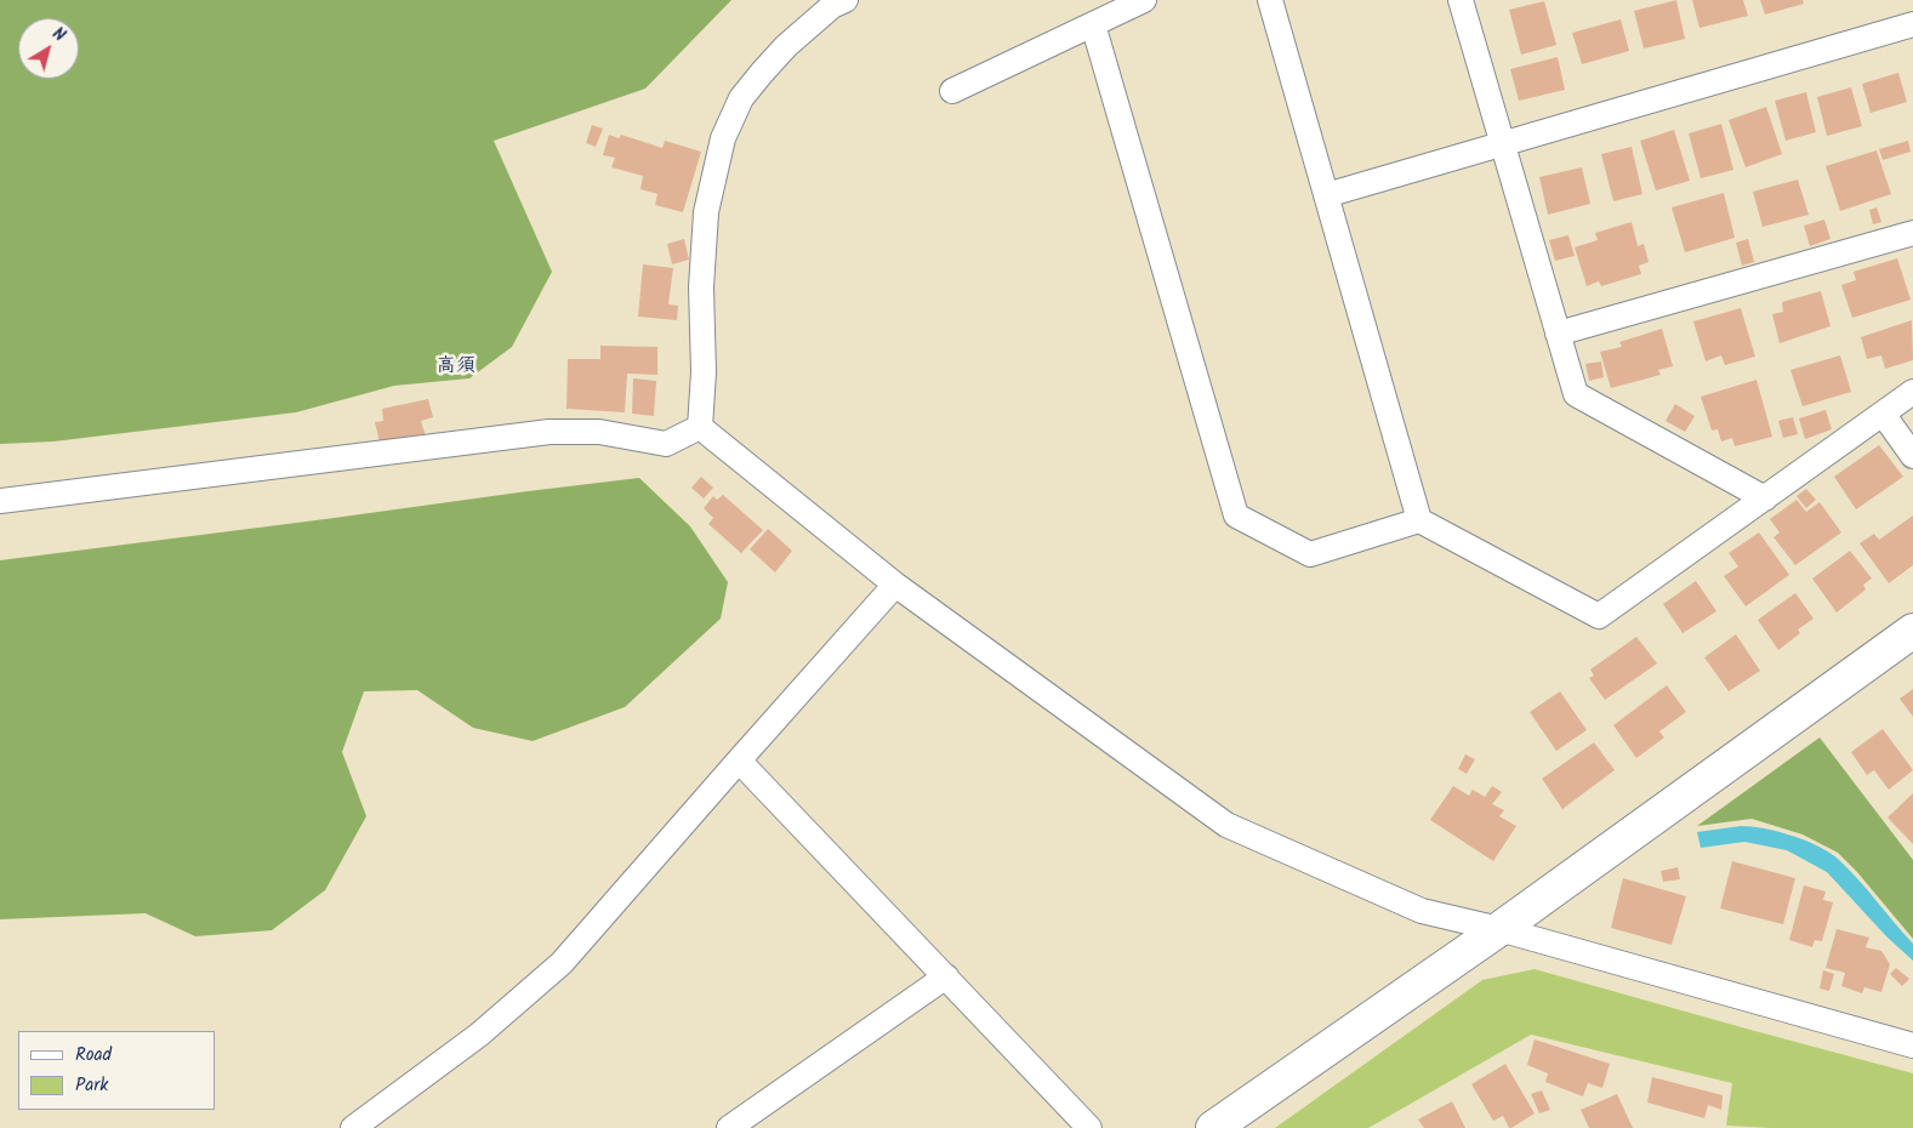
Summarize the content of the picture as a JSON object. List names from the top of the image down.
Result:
{
  "districts": ["高須"],
  "legend": ["Road", "Park"],
  "north": "top right"
}
